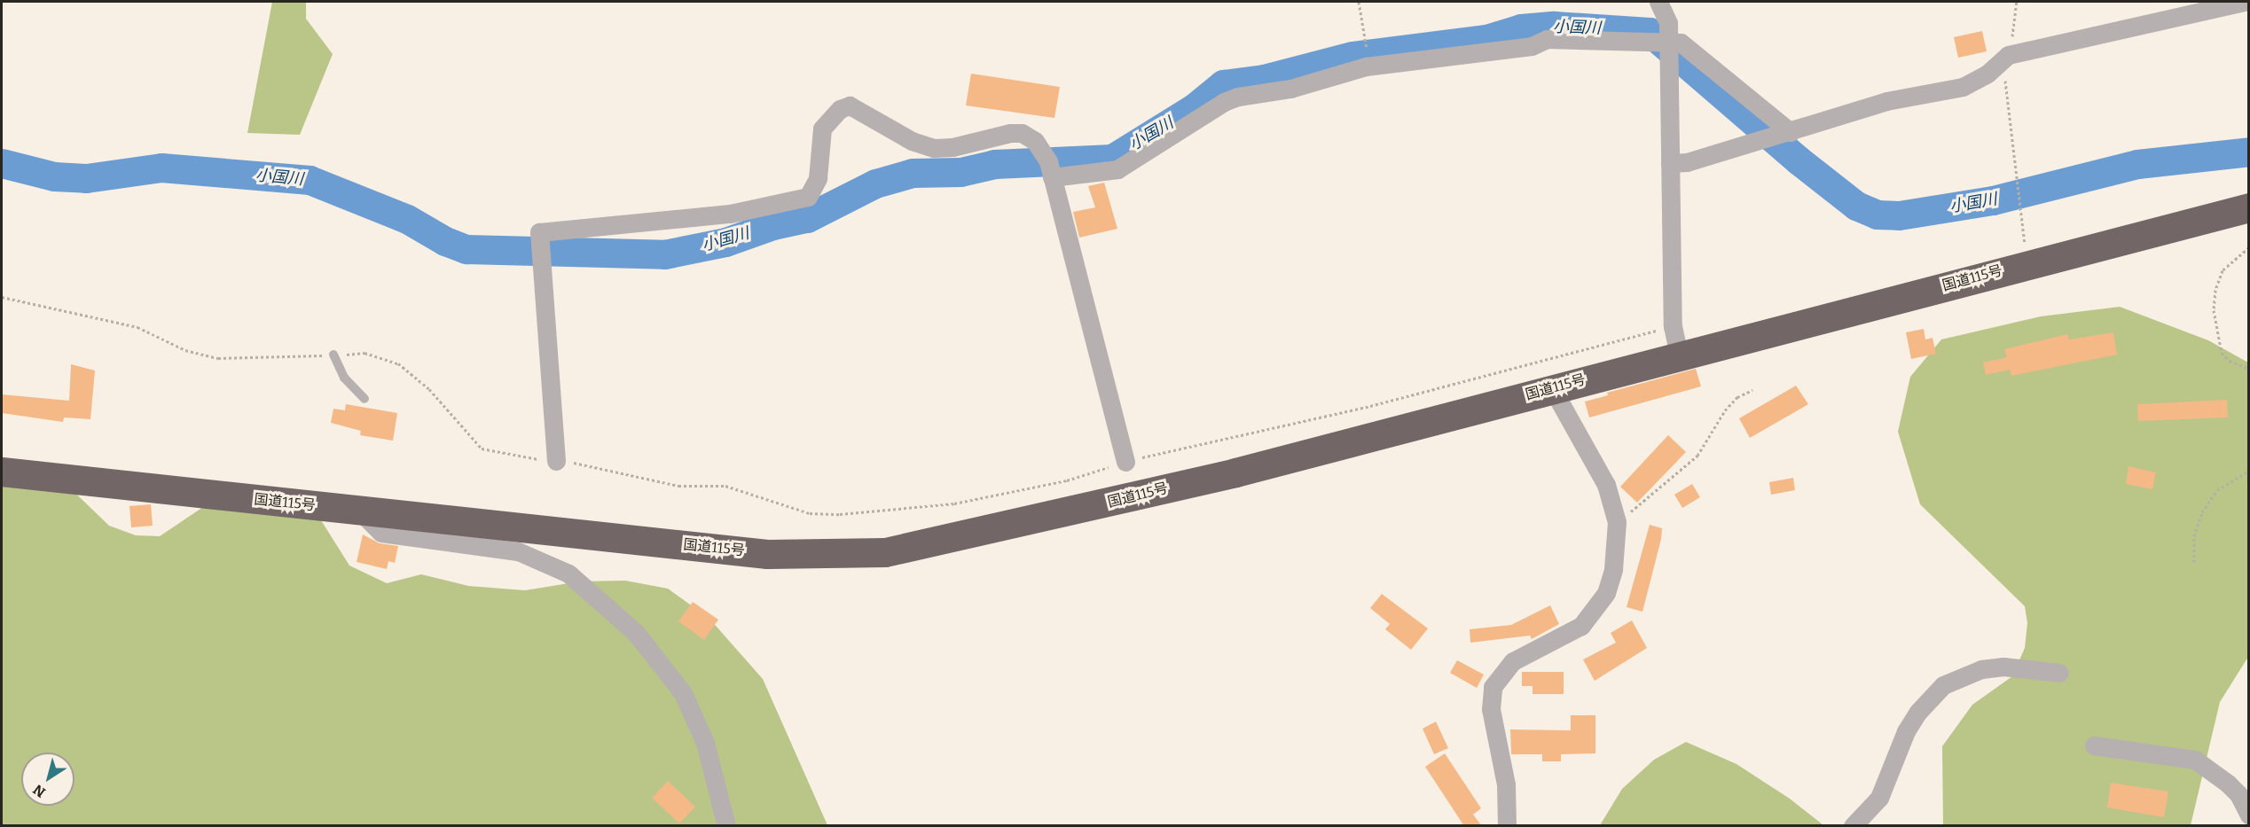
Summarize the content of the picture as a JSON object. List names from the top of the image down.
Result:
{
  "streets": {
    "highway": ["国道115号"]
  },
  "water": ["小国川"],
  "north": "bottom left"
}
